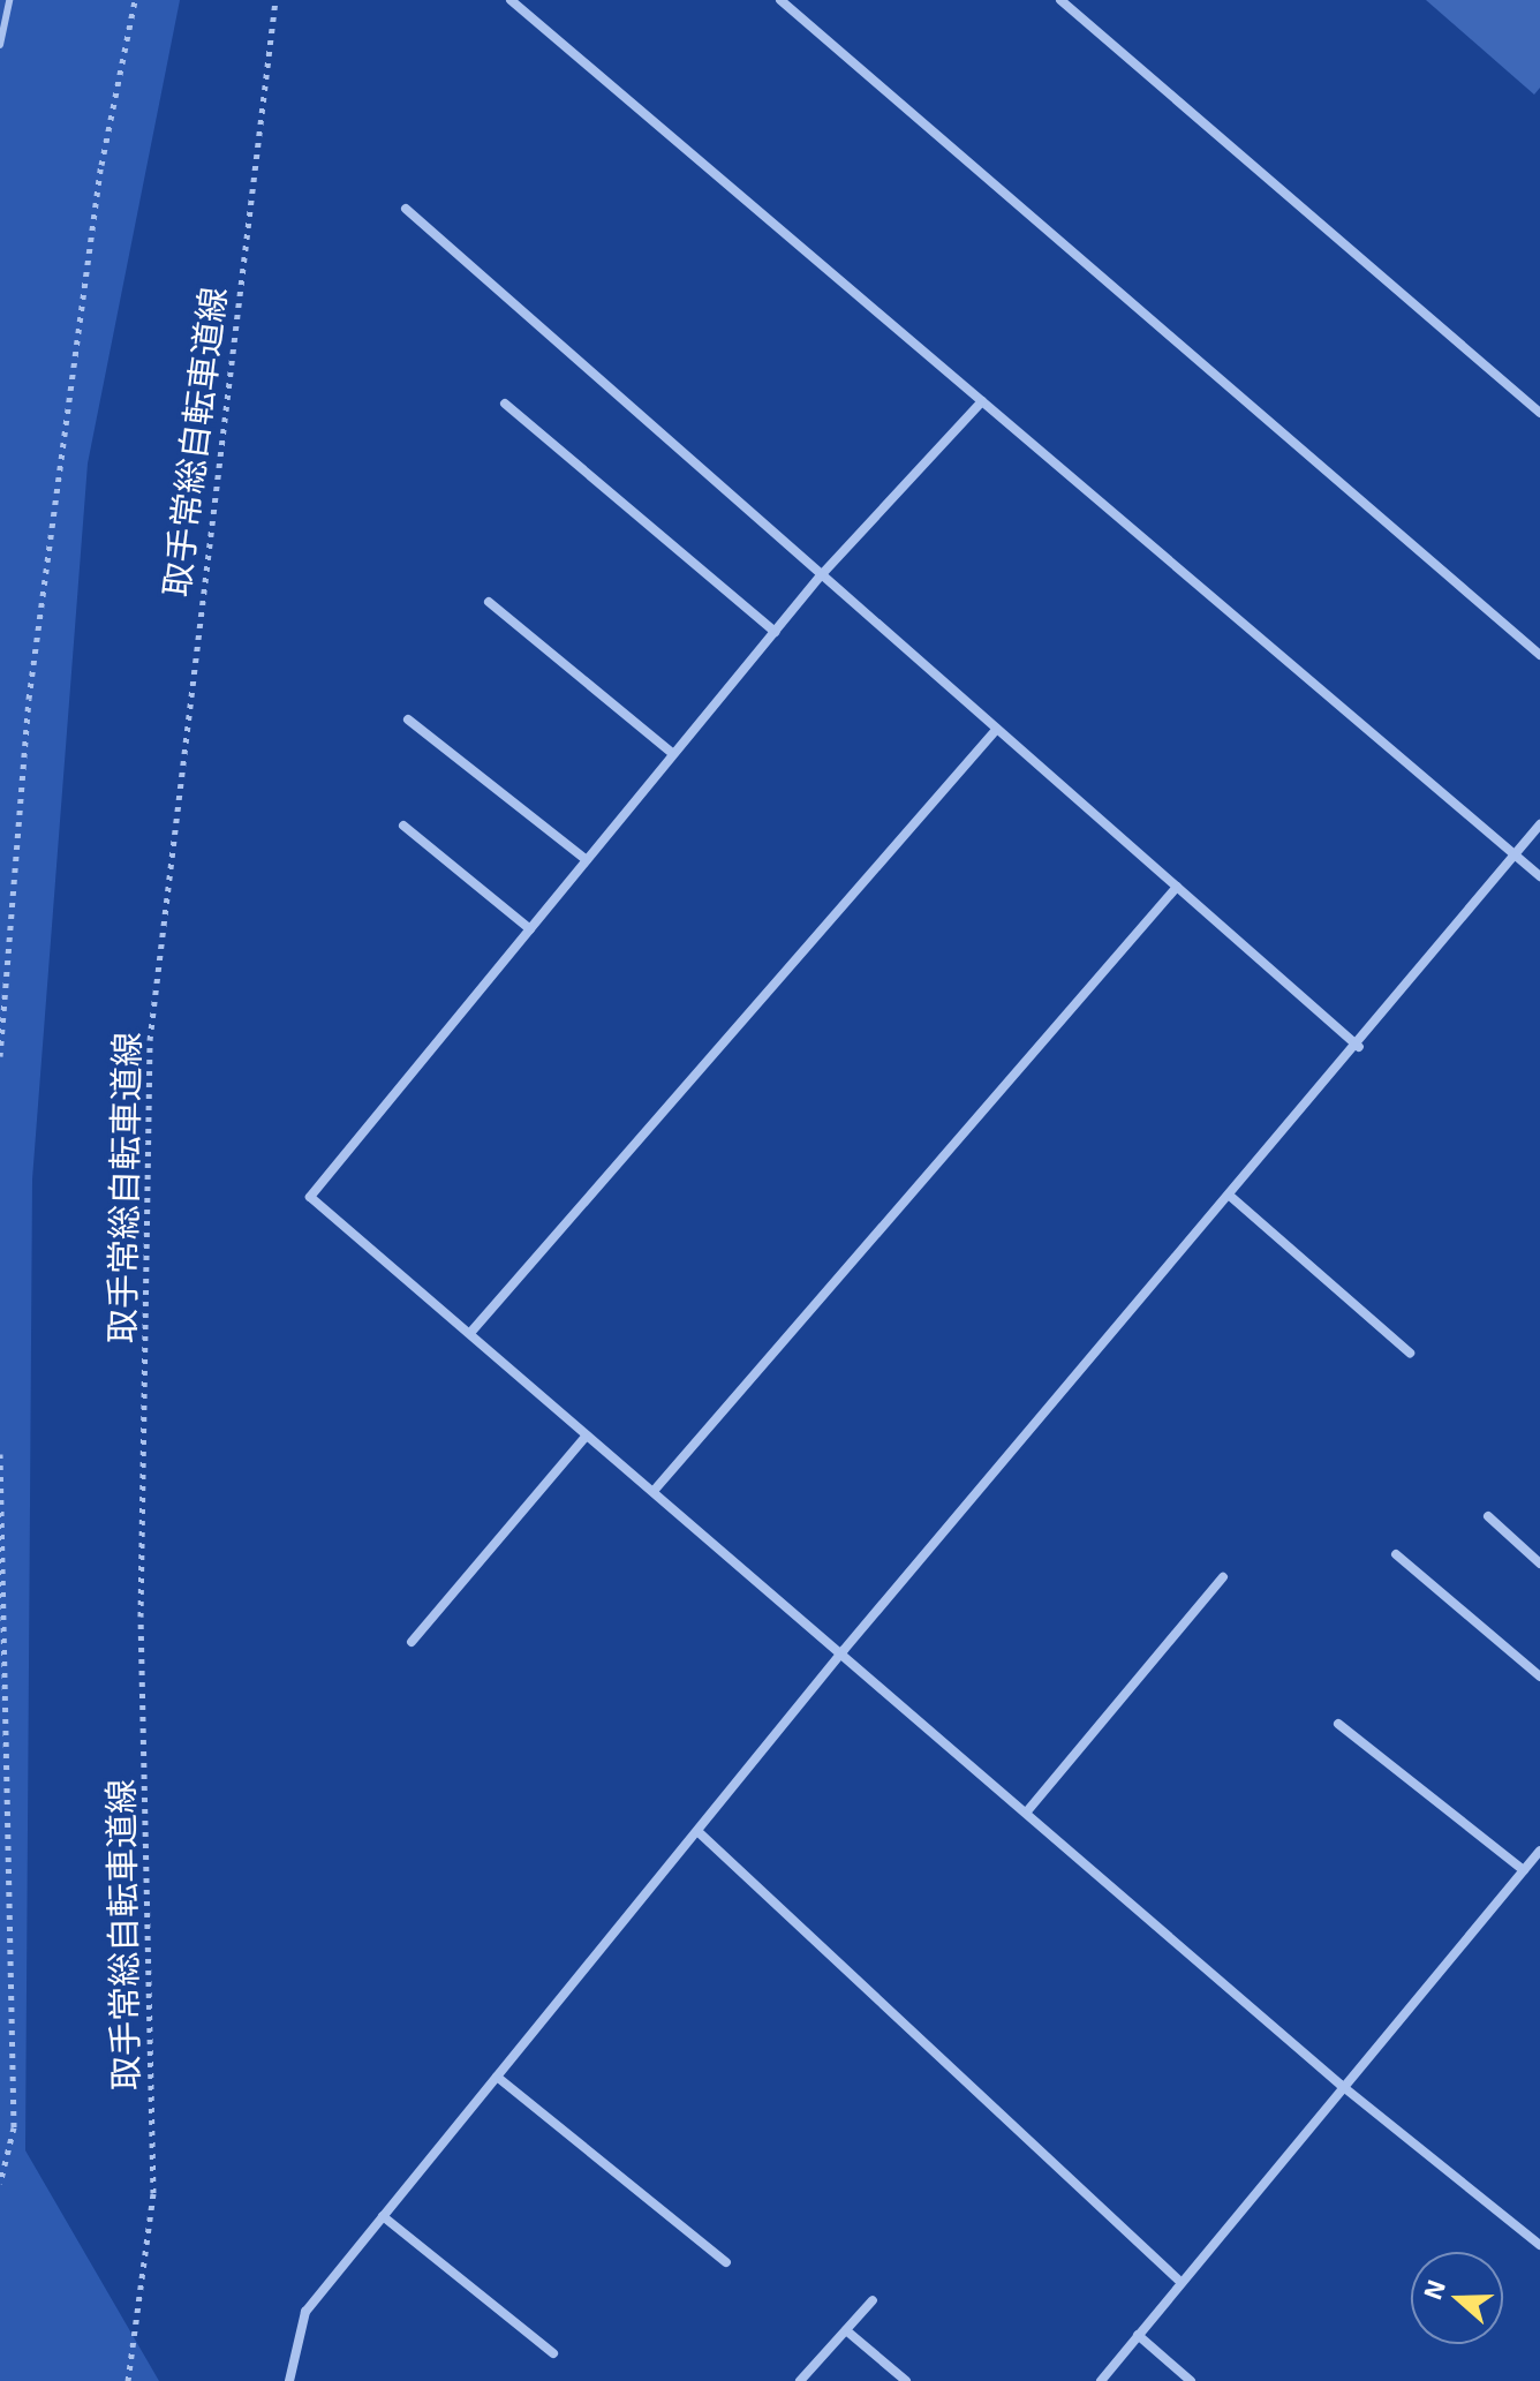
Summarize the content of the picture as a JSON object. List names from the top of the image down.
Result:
{
  "streets": {
    "path": ["取手常総自転車道線"]
  },
  "north": "left"
}
